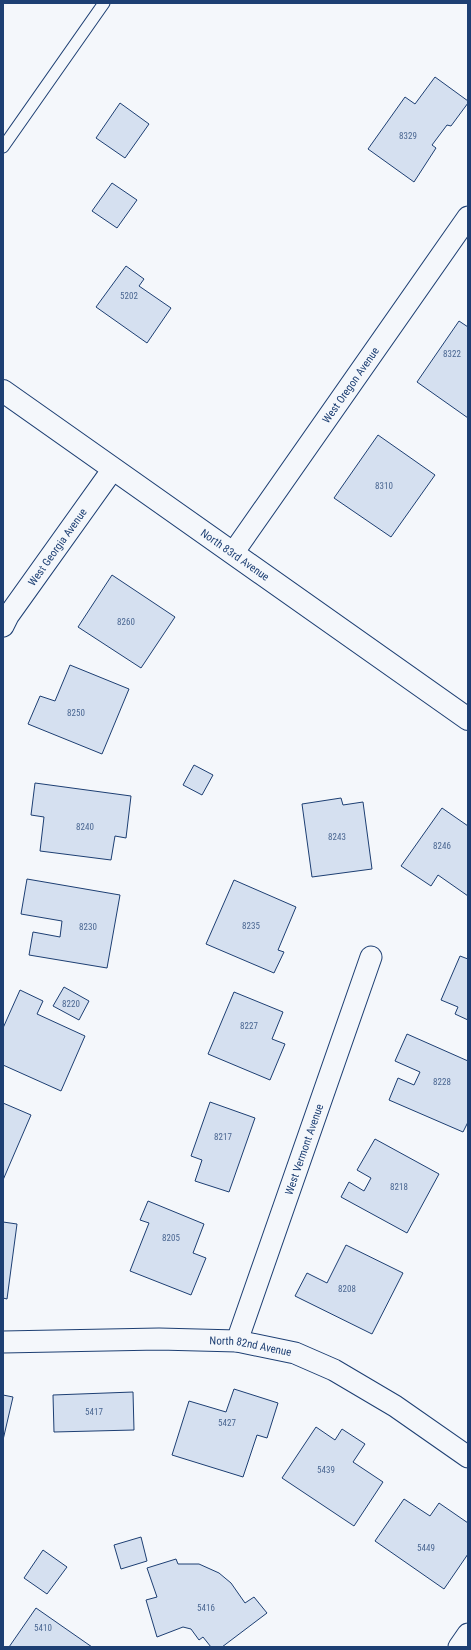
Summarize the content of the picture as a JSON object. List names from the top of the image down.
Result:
{
  "streets": {
    "main road": ["North 83rd Avenue"],
    "street": [
      "West Oregon Avenue",
      "West Georgia Avenue",
      "West Vermont Avenue",
      "North 82nd Avenue"
    ]
  },
  "crossings": [
    ["West Oregon Avenue", "North 83rd Avenue"],
    ["West Georgia Avenue", "North 83rd Avenue"],
    ["West Vermont Avenue", "North 82nd Avenue"]
  ],
  "house_numbers": [
    "8329",
    "5202",
    "8322",
    "8310",
    "8260",
    "8250",
    "8240",
    "8243",
    "8246",
    "8235",
    "8230",
    "8220",
    "8227",
    "8228",
    "8217",
    "8218",
    "8205",
    "8208",
    "5417",
    "5427",
    "5439",
    "5449",
    "5416",
    "5410"
  ]
}
